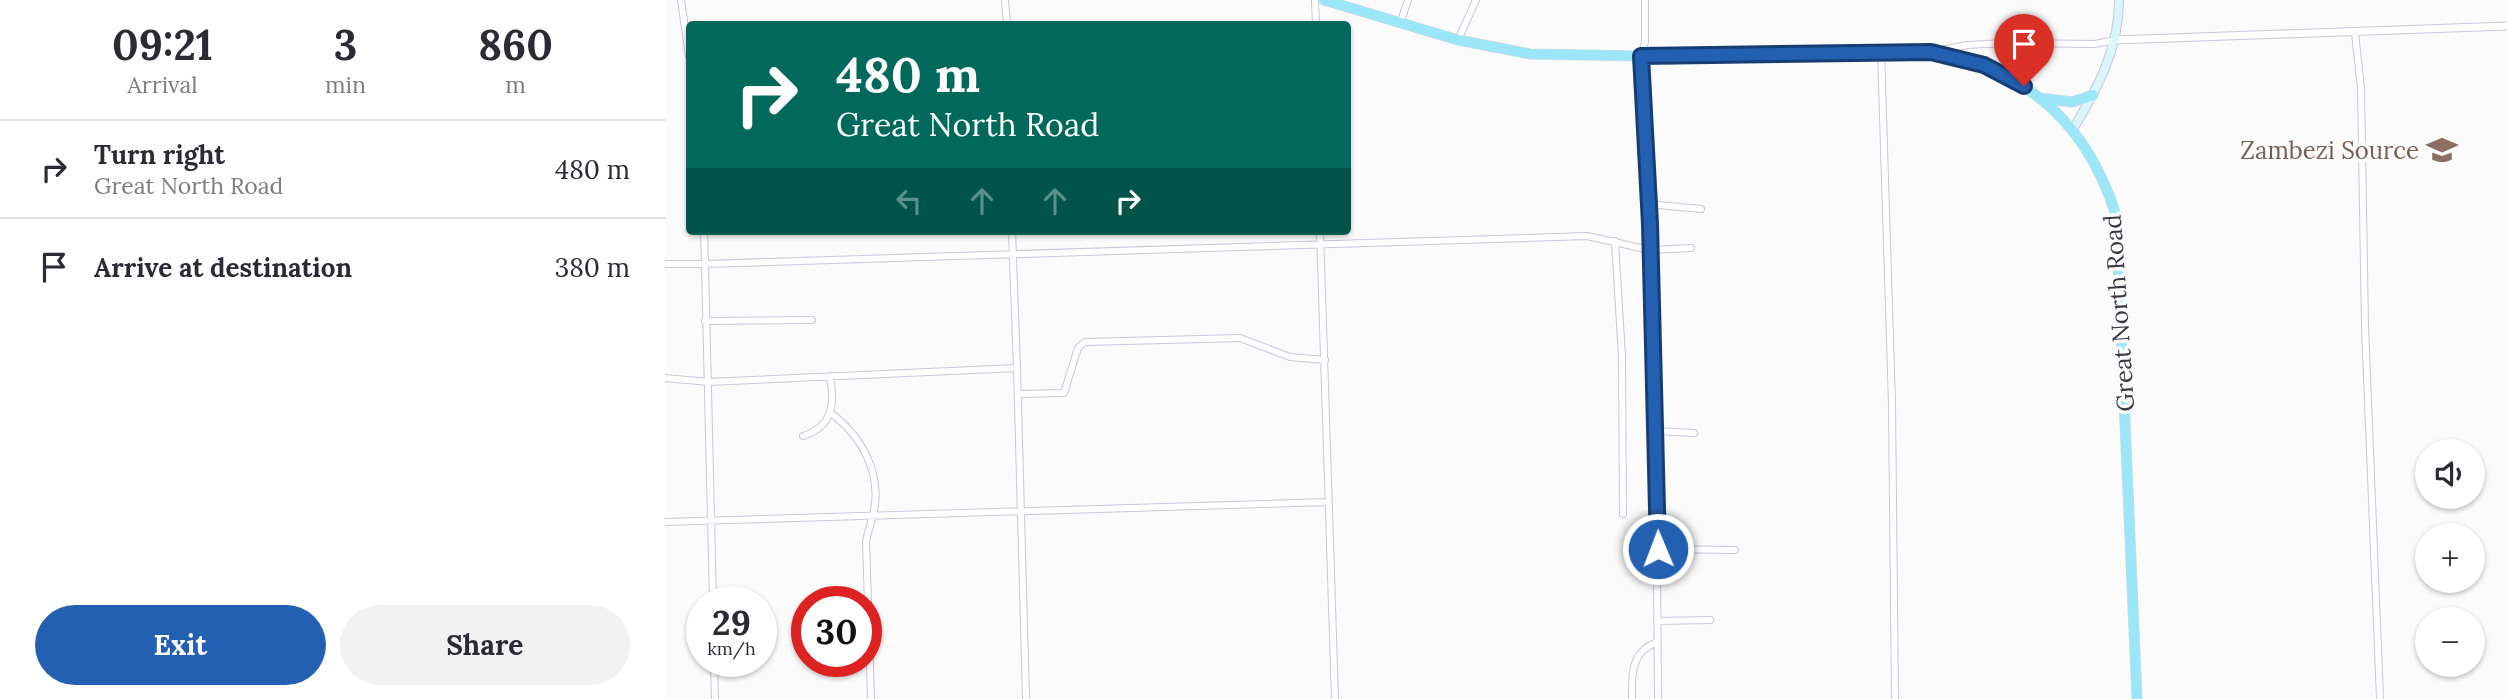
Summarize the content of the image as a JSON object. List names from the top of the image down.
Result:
{
  "streets": {
    "highway": ["Great North Road"]
  },
  "places": {
    "school or university": ["Zambezi Source"]
  },
  "page": {
    "eta": [
      "09:21",
      "Arrival",
      "3",
      "min",
      "860",
      "m"
    ],
    "turn": ["480 m", "Great North Road"],
    "list": [
      {
        "name": "Turn right",
        "note": "Great North Road",
        "value": "480 m"
      },
      {
        "name": "Arrive at destination",
        "value": "380 m"
      }
    ],
    "map_buttons": ["+", "−"],
    "speed": "29 km/h",
    "limit": "30",
    "buttons": ["Exit", "Share"]
  }
}
